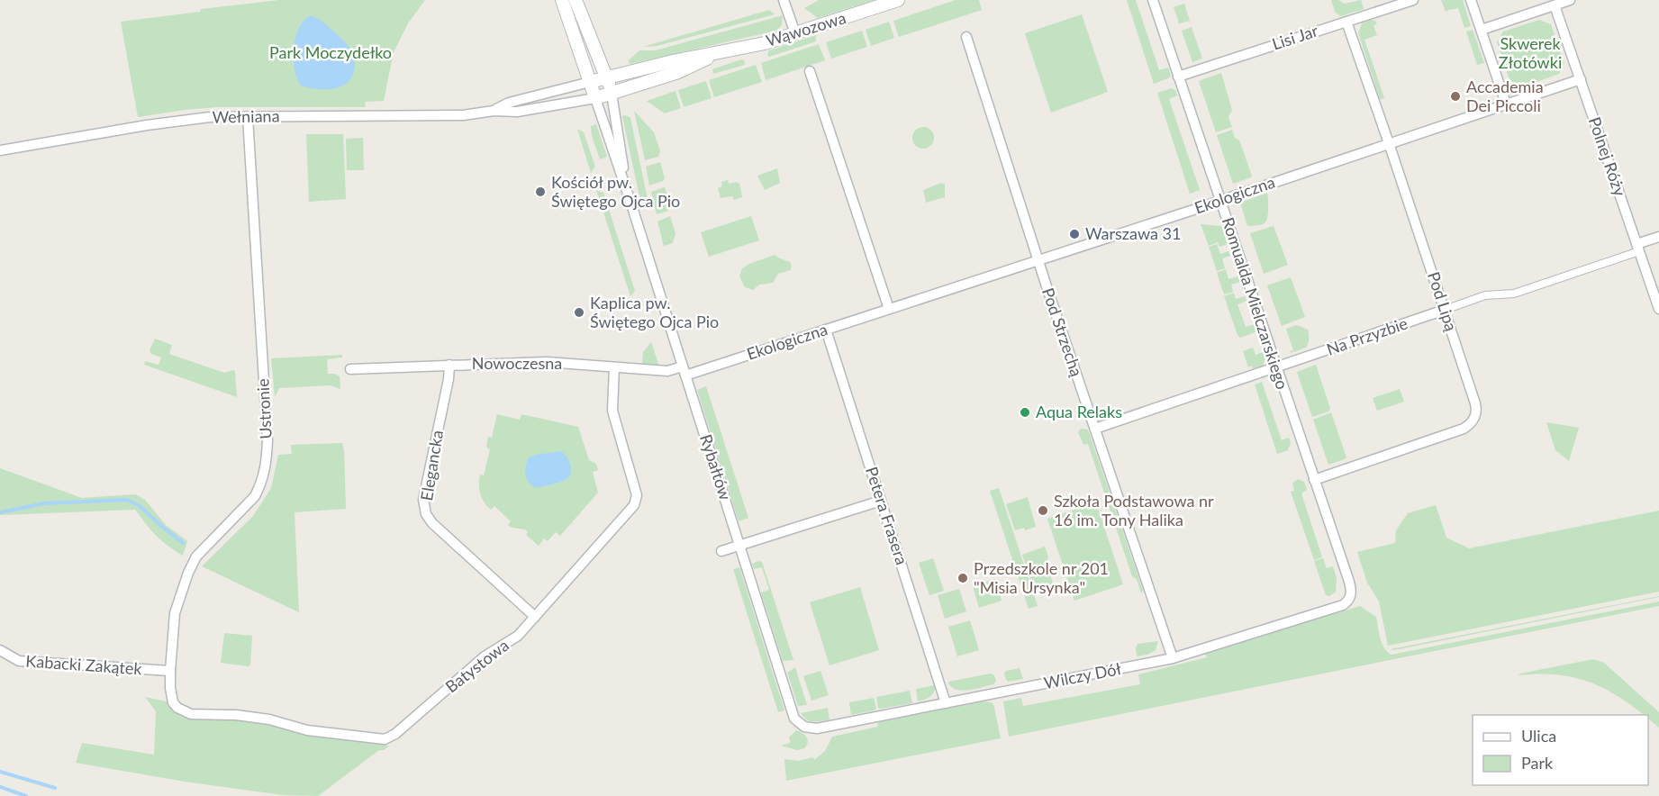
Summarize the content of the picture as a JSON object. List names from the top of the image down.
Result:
{
  "streets": {
    "street": [
      "Wąwozowa",
      "Lisi Jar",
      "Wełniana",
      "Polnej Róży",
      "Ekologiczna",
      "Pod Lipą",
      "Romualda Mielczarskiego",
      "Pod Strzechą",
      "Na Przyzbie",
      "Nowoczesna",
      "Ustronie",
      "Elegancka",
      "Rybałtów",
      "Petera Frasera",
      "Kabacki Zakątek",
      "Batystowa",
      "Wilczy Dół"
    ]
  },
  "crossings": [
    ["Wąwozowa", "Wełniana"],
    ["Wąwozowa", "Rybałtów"],
    ["Lisi Jar", "Pod Lipą"],
    ["Lisi Jar", "Romualda Mielczarskiego"],
    ["Wełniana", "Ustronie"],
    ["Wełniana", "Rybałtów"],
    ["Polnej Róży", "Ekologiczna"],
    ["Polnej Róży", "Na Przyzbie"],
    ["Ekologiczna", "Pod Lipą"],
    ["Ekologiczna", "Romualda Mielczarskiego"],
    ["Ekologiczna", "Pod Strzechą"],
    ["Ekologiczna", "Nowoczesna"],
    ["Ekologiczna", "Rybałtów"],
    ["Ekologiczna", "Petera Frasera"],
    ["Pod Lipą", "Romualda Mielczarskiego"],
    ["Pod Lipą", "Na Przyzbie"],
    ["Romualda Mielczarskiego", "Na Przyzbie"],
    ["Romualda Mielczarskiego", "Wilczy Dół"],
    ["Pod Strzechą", "Na Przyzbie"],
    ["Pod Strzechą", "Wilczy Dół"],
    ["Nowoczesna", "Elegancka"],
    ["Nowoczesna", "Rybałtów"],
    ["Nowoczesna", "Batystowa"],
    ["Ustronie", "Kabacki Zakątek"],
    ["Ustronie", "Batystowa"],
    ["Elegancka", "Batystowa"],
    ["Rybałtów", "Wilczy Dół"],
    ["Petera Frasera", "Wilczy Dół"],
    ["Kabacki Zakątek", "Batystowa"]
  ],
  "parks": ["Skwerek Złotówki", "Park Moczydełko"],
  "places": [
    "Accademia Dei Piccoli",
    "Kościół pw. Świętego Ojca Pio",
    "Warszawa 31",
    "Kaplica pw. Świętego Ojca Pio",
    "Aqua Relaks",
    "Szkoła Podstawowa nr 16 im. Tony Halika",
    "Przedszkole nr 201 \"Misia Ursynka\""
  ],
  "legend": ["Ulica", "Park"]
}
